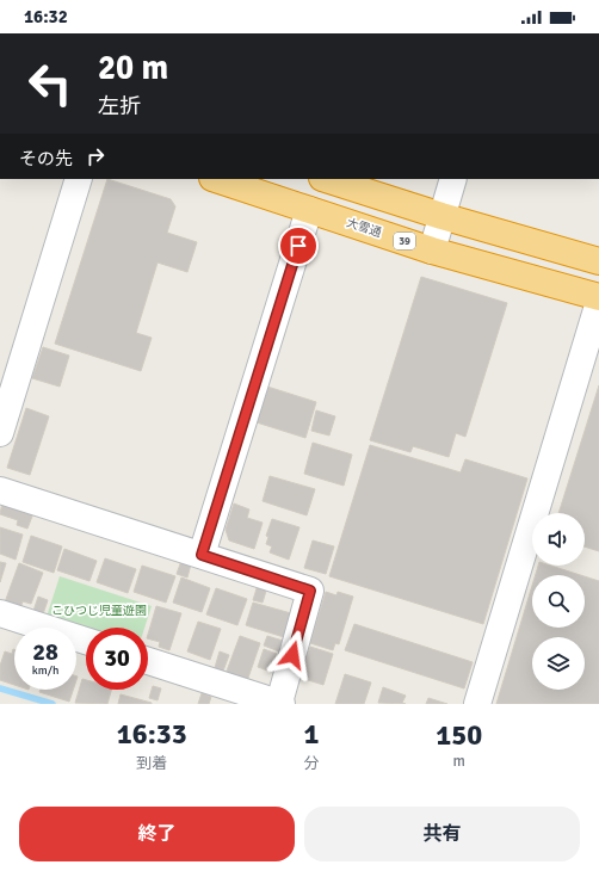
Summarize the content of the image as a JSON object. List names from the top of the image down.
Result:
{
  "streets": {
    "highway": ["大雪通", "39"]
  },
  "parks": ["こひつじ児童遊園"],
  "page": {
    "status": "16:32",
    "turn": ["20 m", "左折"],
    "then": "その先",
    "speed": "28 km/h",
    "limit": "30",
    "eta": [
      "16:33",
      "到着",
      "1",
      "分",
      "150",
      "m"
    ],
    "buttons": ["終了", "共有"]
  }
}
